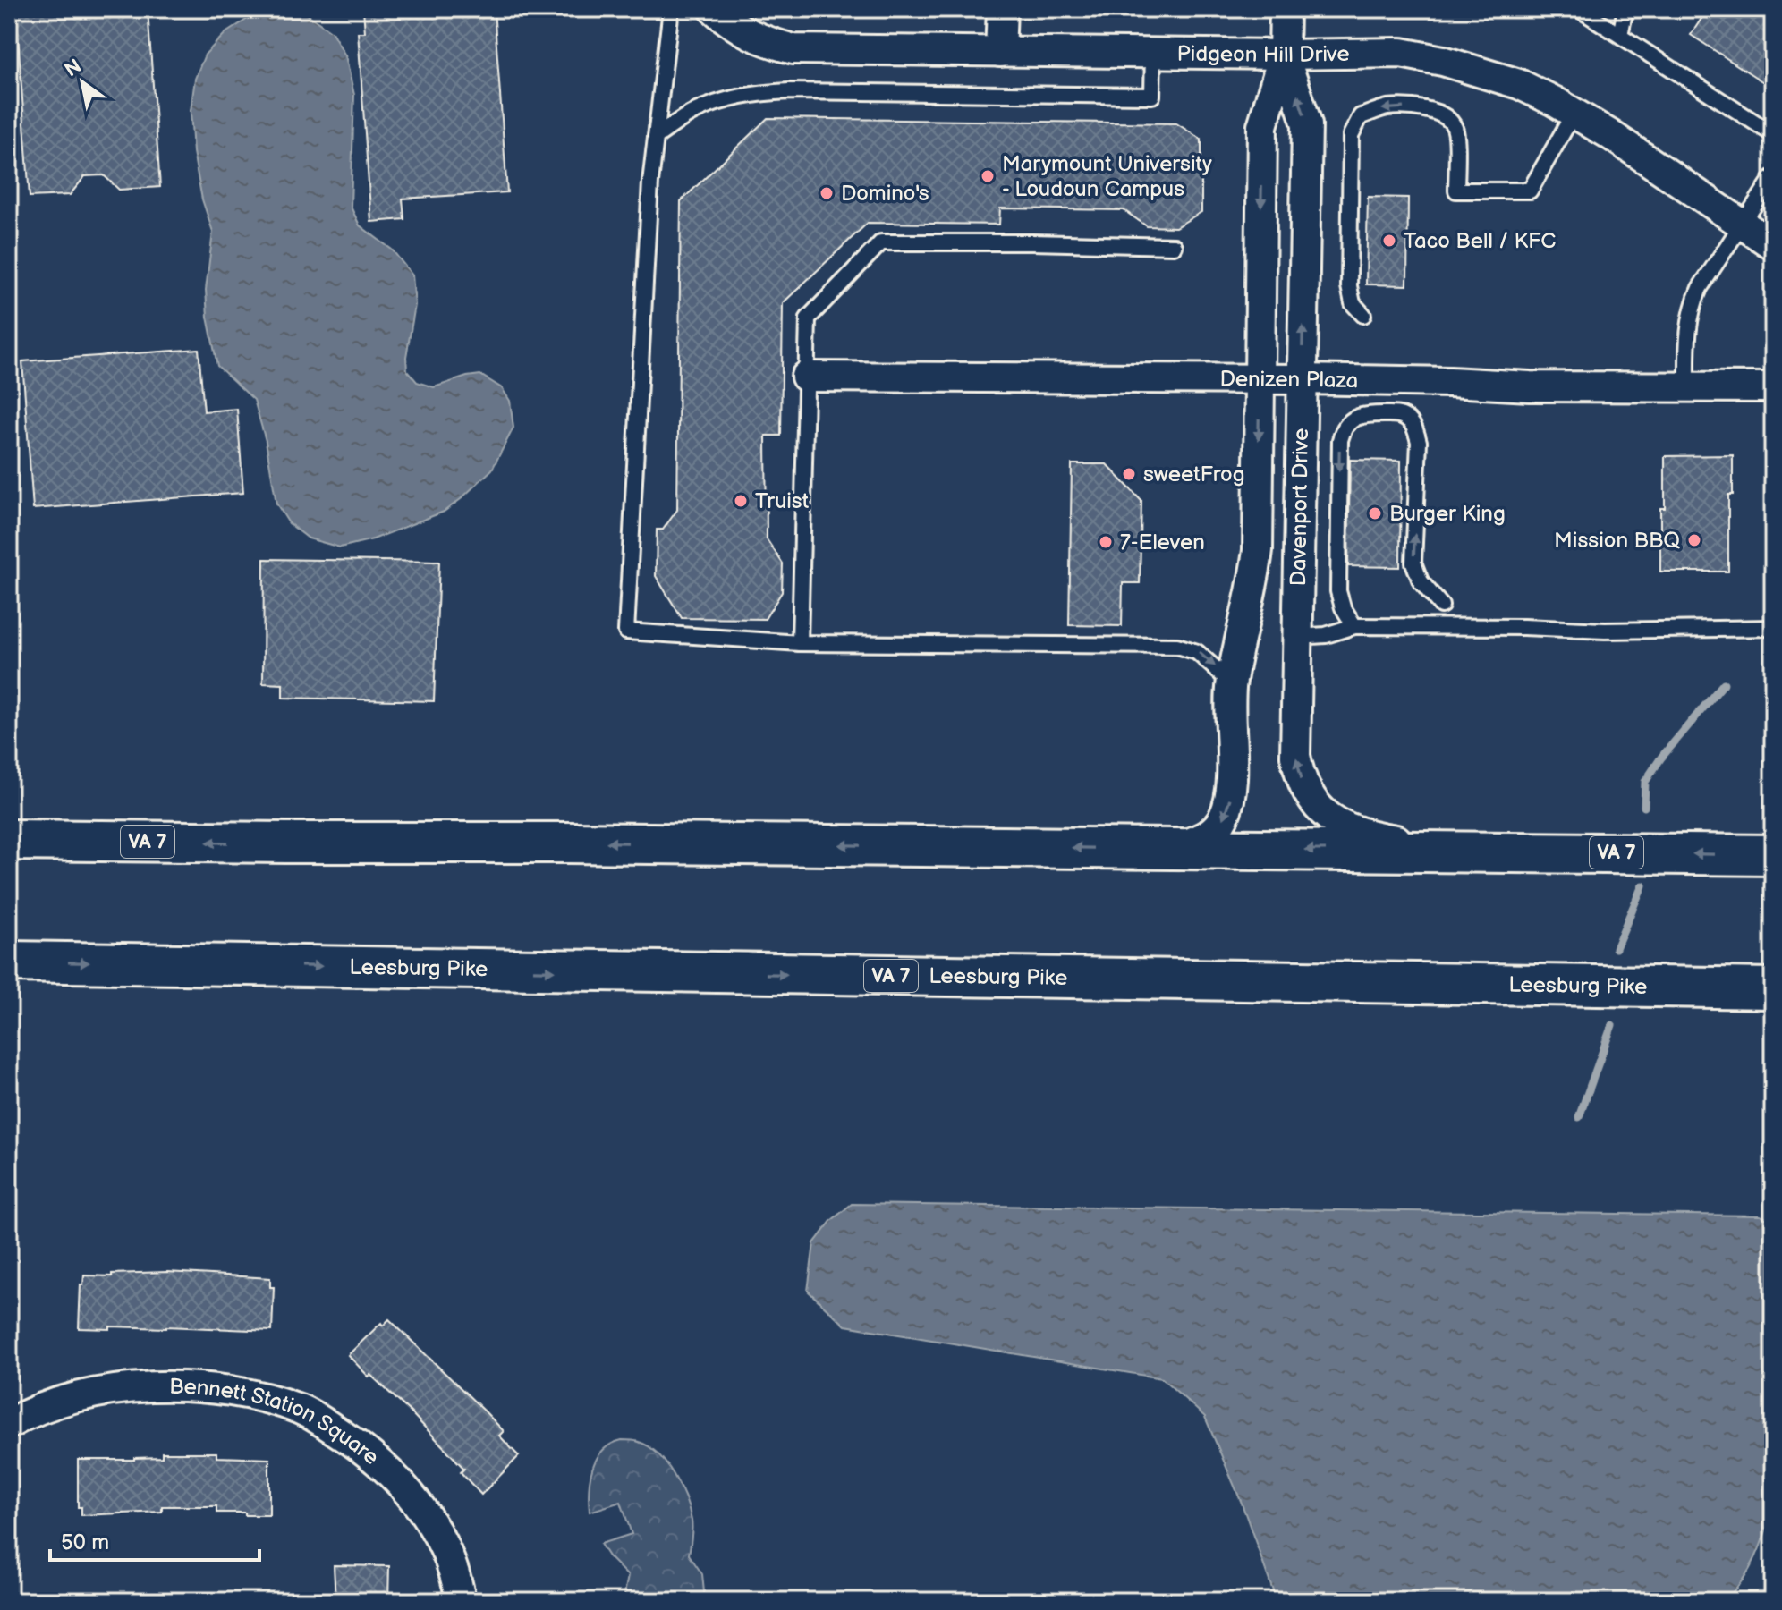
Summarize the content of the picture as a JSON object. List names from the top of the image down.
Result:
{
  "streets": {
    "highway": ["VA 7", "Leesburg Pike"],
    "street": [
      "Pidgeon Hill Drive",
      "Denizen Plaza",
      "Davenport Drive",
      "Bennett Station Square"
    ]
  },
  "crossings": [
    ["Pidgeon Hill Drive", "Davenport Drive"],
    ["Denizen Plaza", "Davenport Drive"],
    ["Davenport Drive", "VA 7"]
  ],
  "places": [
    "Marymount University - Loudoun Campus",
    "Domino's",
    "Taco Bell / KFC",
    "sweetFrog",
    "Truist",
    "Burger King",
    "Mission BBQ",
    "7-Eleven"
  ],
  "scale_bar": "50 m",
  "north": "top left"
}
